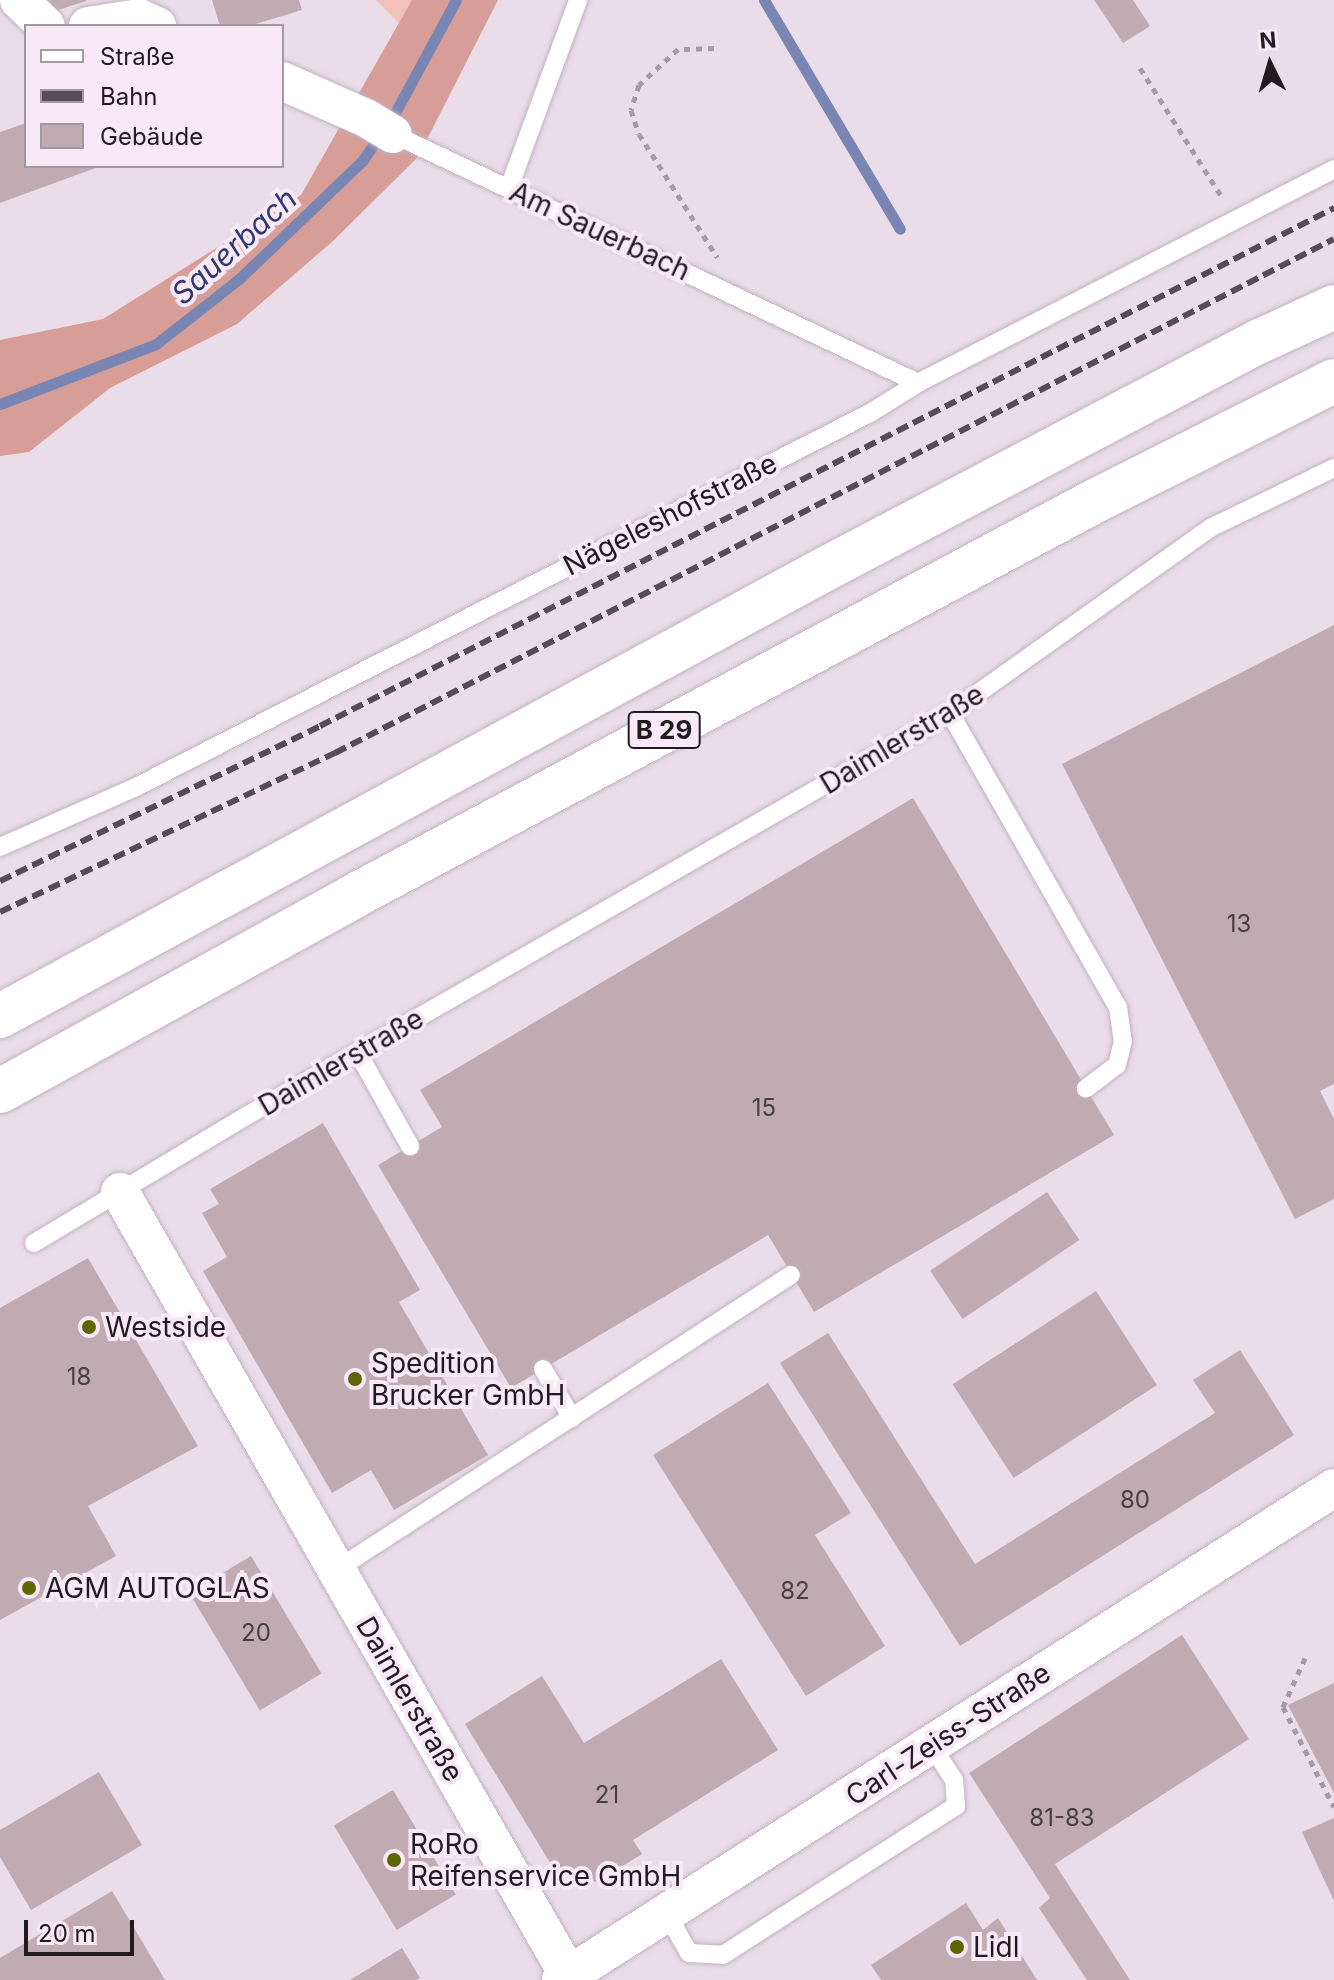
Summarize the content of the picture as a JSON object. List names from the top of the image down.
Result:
{
  "streets": {
    "highway": ["B 29"],
    "street": ["Am Sauerbach", "Daimlerstraße", "Carl-Zeiss-Straße"],
    "lane": ["Nägeleshofstraße"]
  },
  "crossings": [
    ["Am Sauerbach", "Nägeleshofstraße"],
    ["Daimlerstraße", "Carl-Zeiss-Straße"]
  ],
  "water": ["Sauerbach"],
  "places": [
    "Westside",
    "Spedition Brucker GmbH",
    "AGM AUTOGLAS",
    "RoRo Reifenservice GmbH",
    "Lidl"
  ],
  "house_numbers": [
    "13",
    "15",
    "18",
    "80",
    "82",
    "20",
    "21",
    "81-83"
  ],
  "legend": ["Straße", "Bahn", "Gebäude"],
  "scale_bar": "20 m",
  "north": "top"
}
